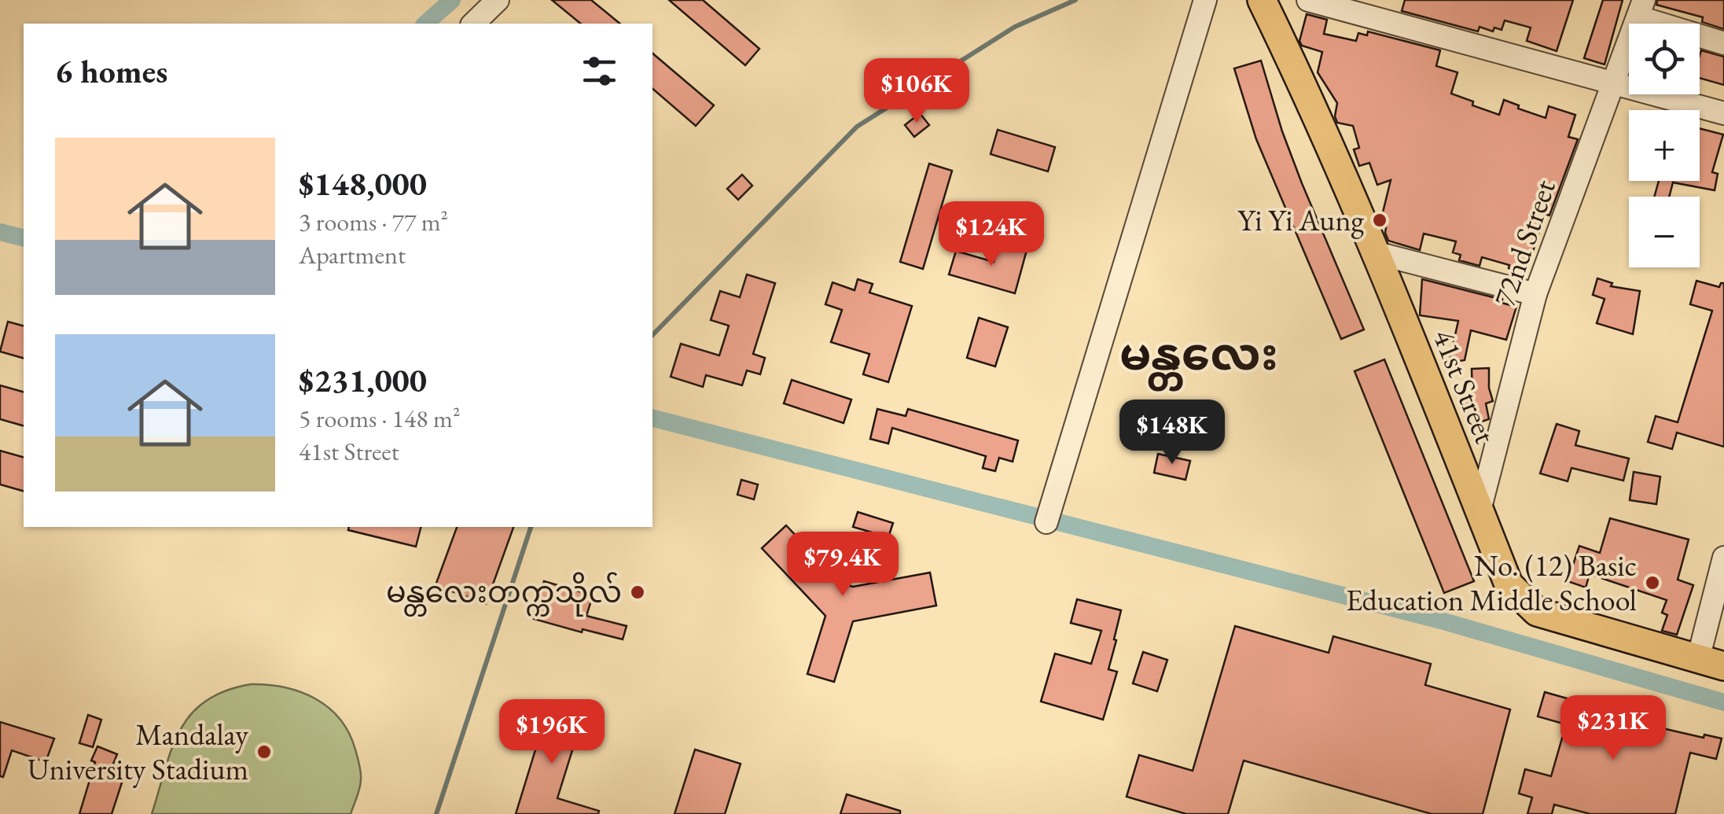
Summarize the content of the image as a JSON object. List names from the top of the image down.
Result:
{
  "streets": {
    "main road": ["41st Street"],
    "street": ["72nd Street"]
  },
  "crossings": [
    ["72nd Street", "41st Street"]
  ],
  "districts": ["မန္တလေး"],
  "places": [
    "Yi Yi Aung",
    "No. (12) Basic Education Middle School",
    "မန္တလေးတက္ကသိုလ်",
    "Mandalay University Stadium"
  ],
  "page": {
    "map_buttons": ["+", "−"],
    "heading": "6 homes",
    "price": [
      "$106K",
      "$124K",
      "$148K",
      "$79.4K",
      "$231K",
      "$196K"
    ],
    "list": [
      {
        "name": "$148,000",
        "note": "3 rooms · 77 m² · Apartment"
      },
      {
        "name": "$231,000",
        "note": "5 rooms · 148 m² · 41st Street"
      }
    ]
  }
}
